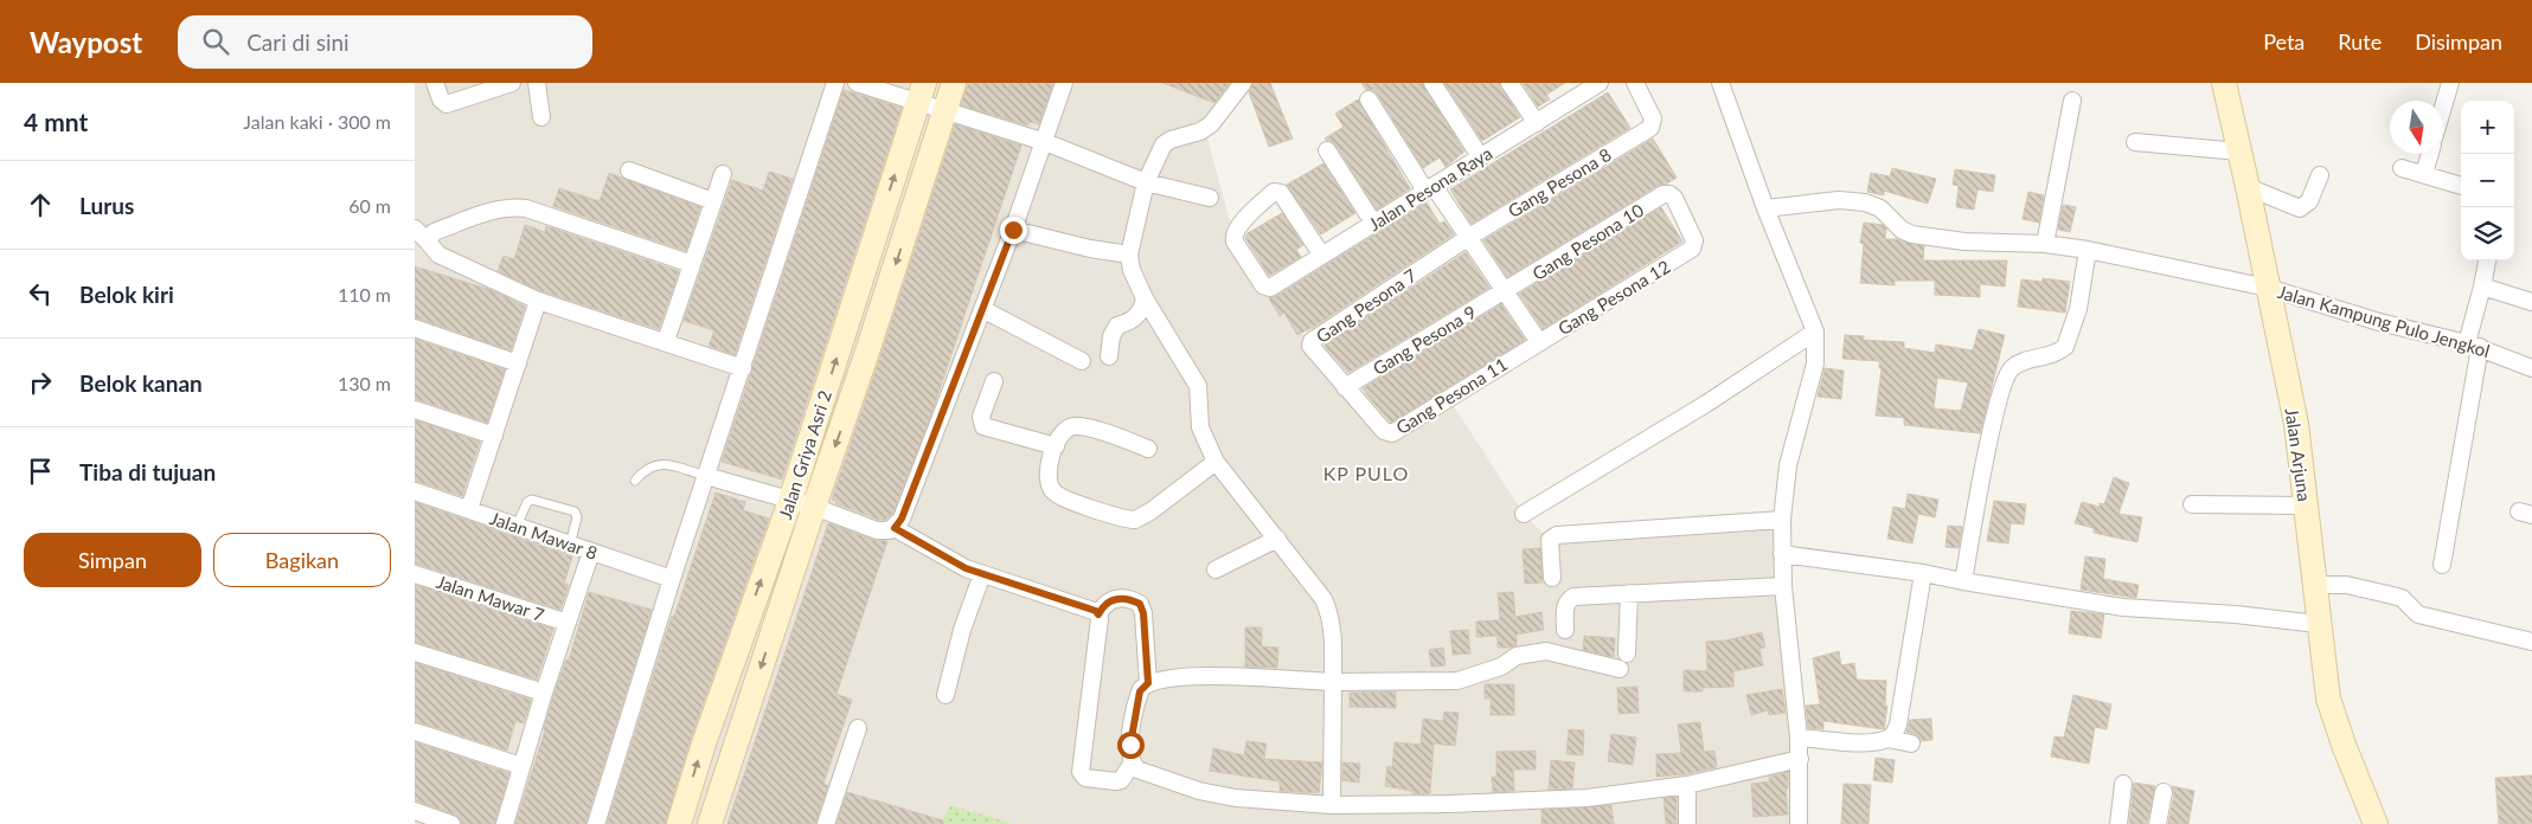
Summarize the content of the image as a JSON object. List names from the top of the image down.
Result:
{
  "streets": {
    "street": [
      "Gang Pesona 8",
      "Jalan Pesona Raya",
      "Gang Pesona 10",
      "Gang Pesona 12",
      "Gang Pesona 7",
      "Jalan Kampung Pulo Jengkol",
      "Gang Pesona 9",
      "Gang Pesona 11",
      "Jalan Griya Asri 2",
      "Jalan Arjuna",
      "Jalan Mawar 8",
      "Jalan Mawar 7"
    ]
  },
  "crossings": [
    ["Gang Pesona 8", "Gang Pesona 7"],
    ["Gang Pesona 10", "Gang Pesona 12"],
    ["Gang Pesona 10", "Gang Pesona 9"],
    ["Gang Pesona 12", "Gang Pesona 11"],
    ["Gang Pesona 7", "Gang Pesona 9"],
    ["Gang Pesona 7", "Gang Pesona 11"],
    ["Jalan Kampung Pulo Jengkol", "Jalan Arjuna"],
    ["Gang Pesona 9", "Gang Pesona 11"]
  ],
  "districts": ["KP PULO"],
  "north": "bottom",
  "page": {
    "header": "Waypost",
    "search": "Cari di sini",
    "nav": ["Peta", "Rute", "Disimpan"],
    "heading": ["4 mnt", "Jalan kaki · 300 m"],
    "map_buttons": ["+", "−"],
    "list": [
      ["Lurus", "60 m"],
      ["Belok kiri", "110 m"],
      ["Belok kanan", "130 m"],
      "Tiba di tujuan"
    ],
    "buttons": ["Simpan", "Bagikan"]
  }
}
